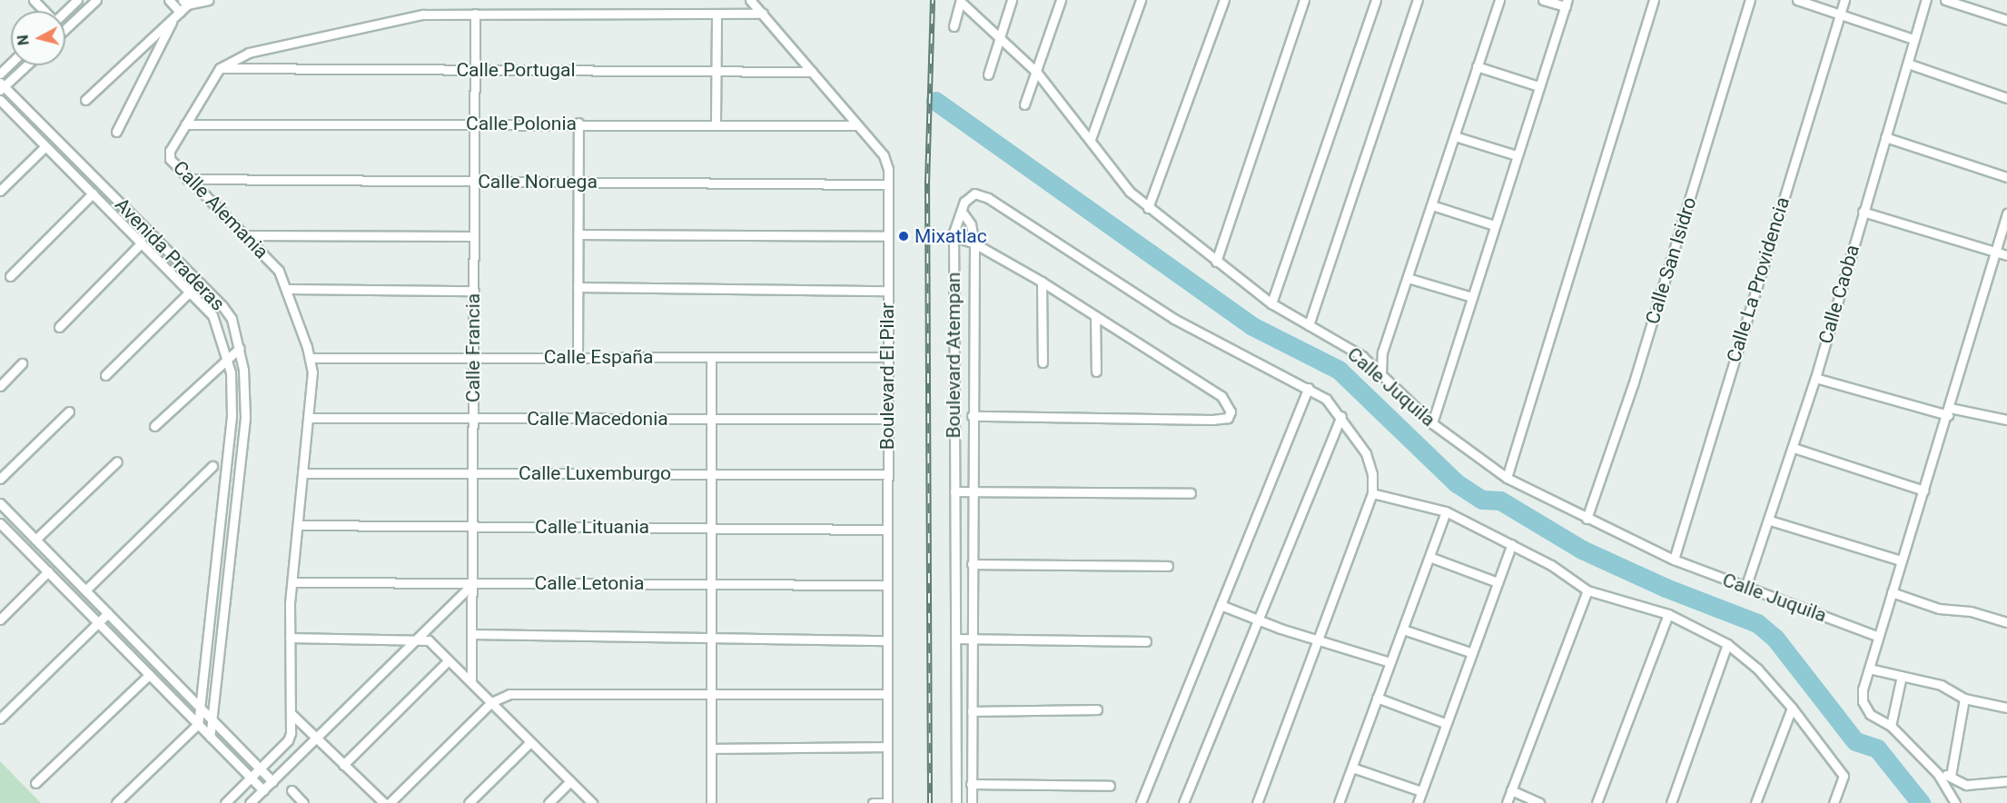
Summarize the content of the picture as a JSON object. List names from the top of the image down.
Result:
{
  "streets": {
    "street": [
      "Calle Portugal",
      "Calle Polonia",
      "Calle Noruega",
      "Calle Alemania",
      "Avenida Praderas",
      "Calle San Isidro",
      "Calle La Providencia",
      "Calle Caoba",
      "Calle Francia",
      "Boulevard Atempan",
      "Calle España",
      "Boulevard El Pilar",
      "Calle Juquila",
      "Calle Macedonia",
      "Calle Luxemburgo",
      "Calle Lituania",
      "Calle Letonia"
    ]
  },
  "crossings": [
    ["Calle Portugal", "Calle Alemania"],
    ["Calle Portugal", "Calle Francia"],
    ["Calle Portugal", "Boulevard El Pilar"],
    ["Calle Polonia", "Calle Alemania"],
    ["Calle Polonia", "Calle Francia"],
    ["Calle Polonia", "Boulevard El Pilar"],
    ["Calle Noruega", "Calle Alemania"],
    ["Calle Noruega", "Calle Francia"],
    ["Calle Noruega", "Boulevard El Pilar"],
    ["Calle Alemania", "Calle España"],
    ["Calle Alemania", "Calle Macedonia"],
    ["Calle Alemania", "Calle Luxemburgo"],
    ["Calle Alemania", "Calle Lituania"],
    ["Calle Alemania", "Calle Letonia"],
    ["Calle San Isidro", "Calle Juquila"],
    ["Calle La Providencia", "Calle Juquila"],
    ["Calle Caoba", "Calle Juquila"],
    ["Calle Francia", "Calle España"],
    ["Calle Francia", "Calle Macedonia"],
    ["Calle Francia", "Calle Luxemburgo"],
    ["Calle Francia", "Calle Lituania"],
    ["Calle Francia", "Calle Letonia"],
    ["Calle España", "Boulevard El Pilar"],
    ["Boulevard El Pilar", "Calle Macedonia"],
    ["Boulevard El Pilar", "Calle Luxemburgo"],
    ["Boulevard El Pilar", "Calle Lituania"],
    ["Boulevard El Pilar", "Calle Letonia"]
  ],
  "places": ["Mixatlac"],
  "north": "left"
}
